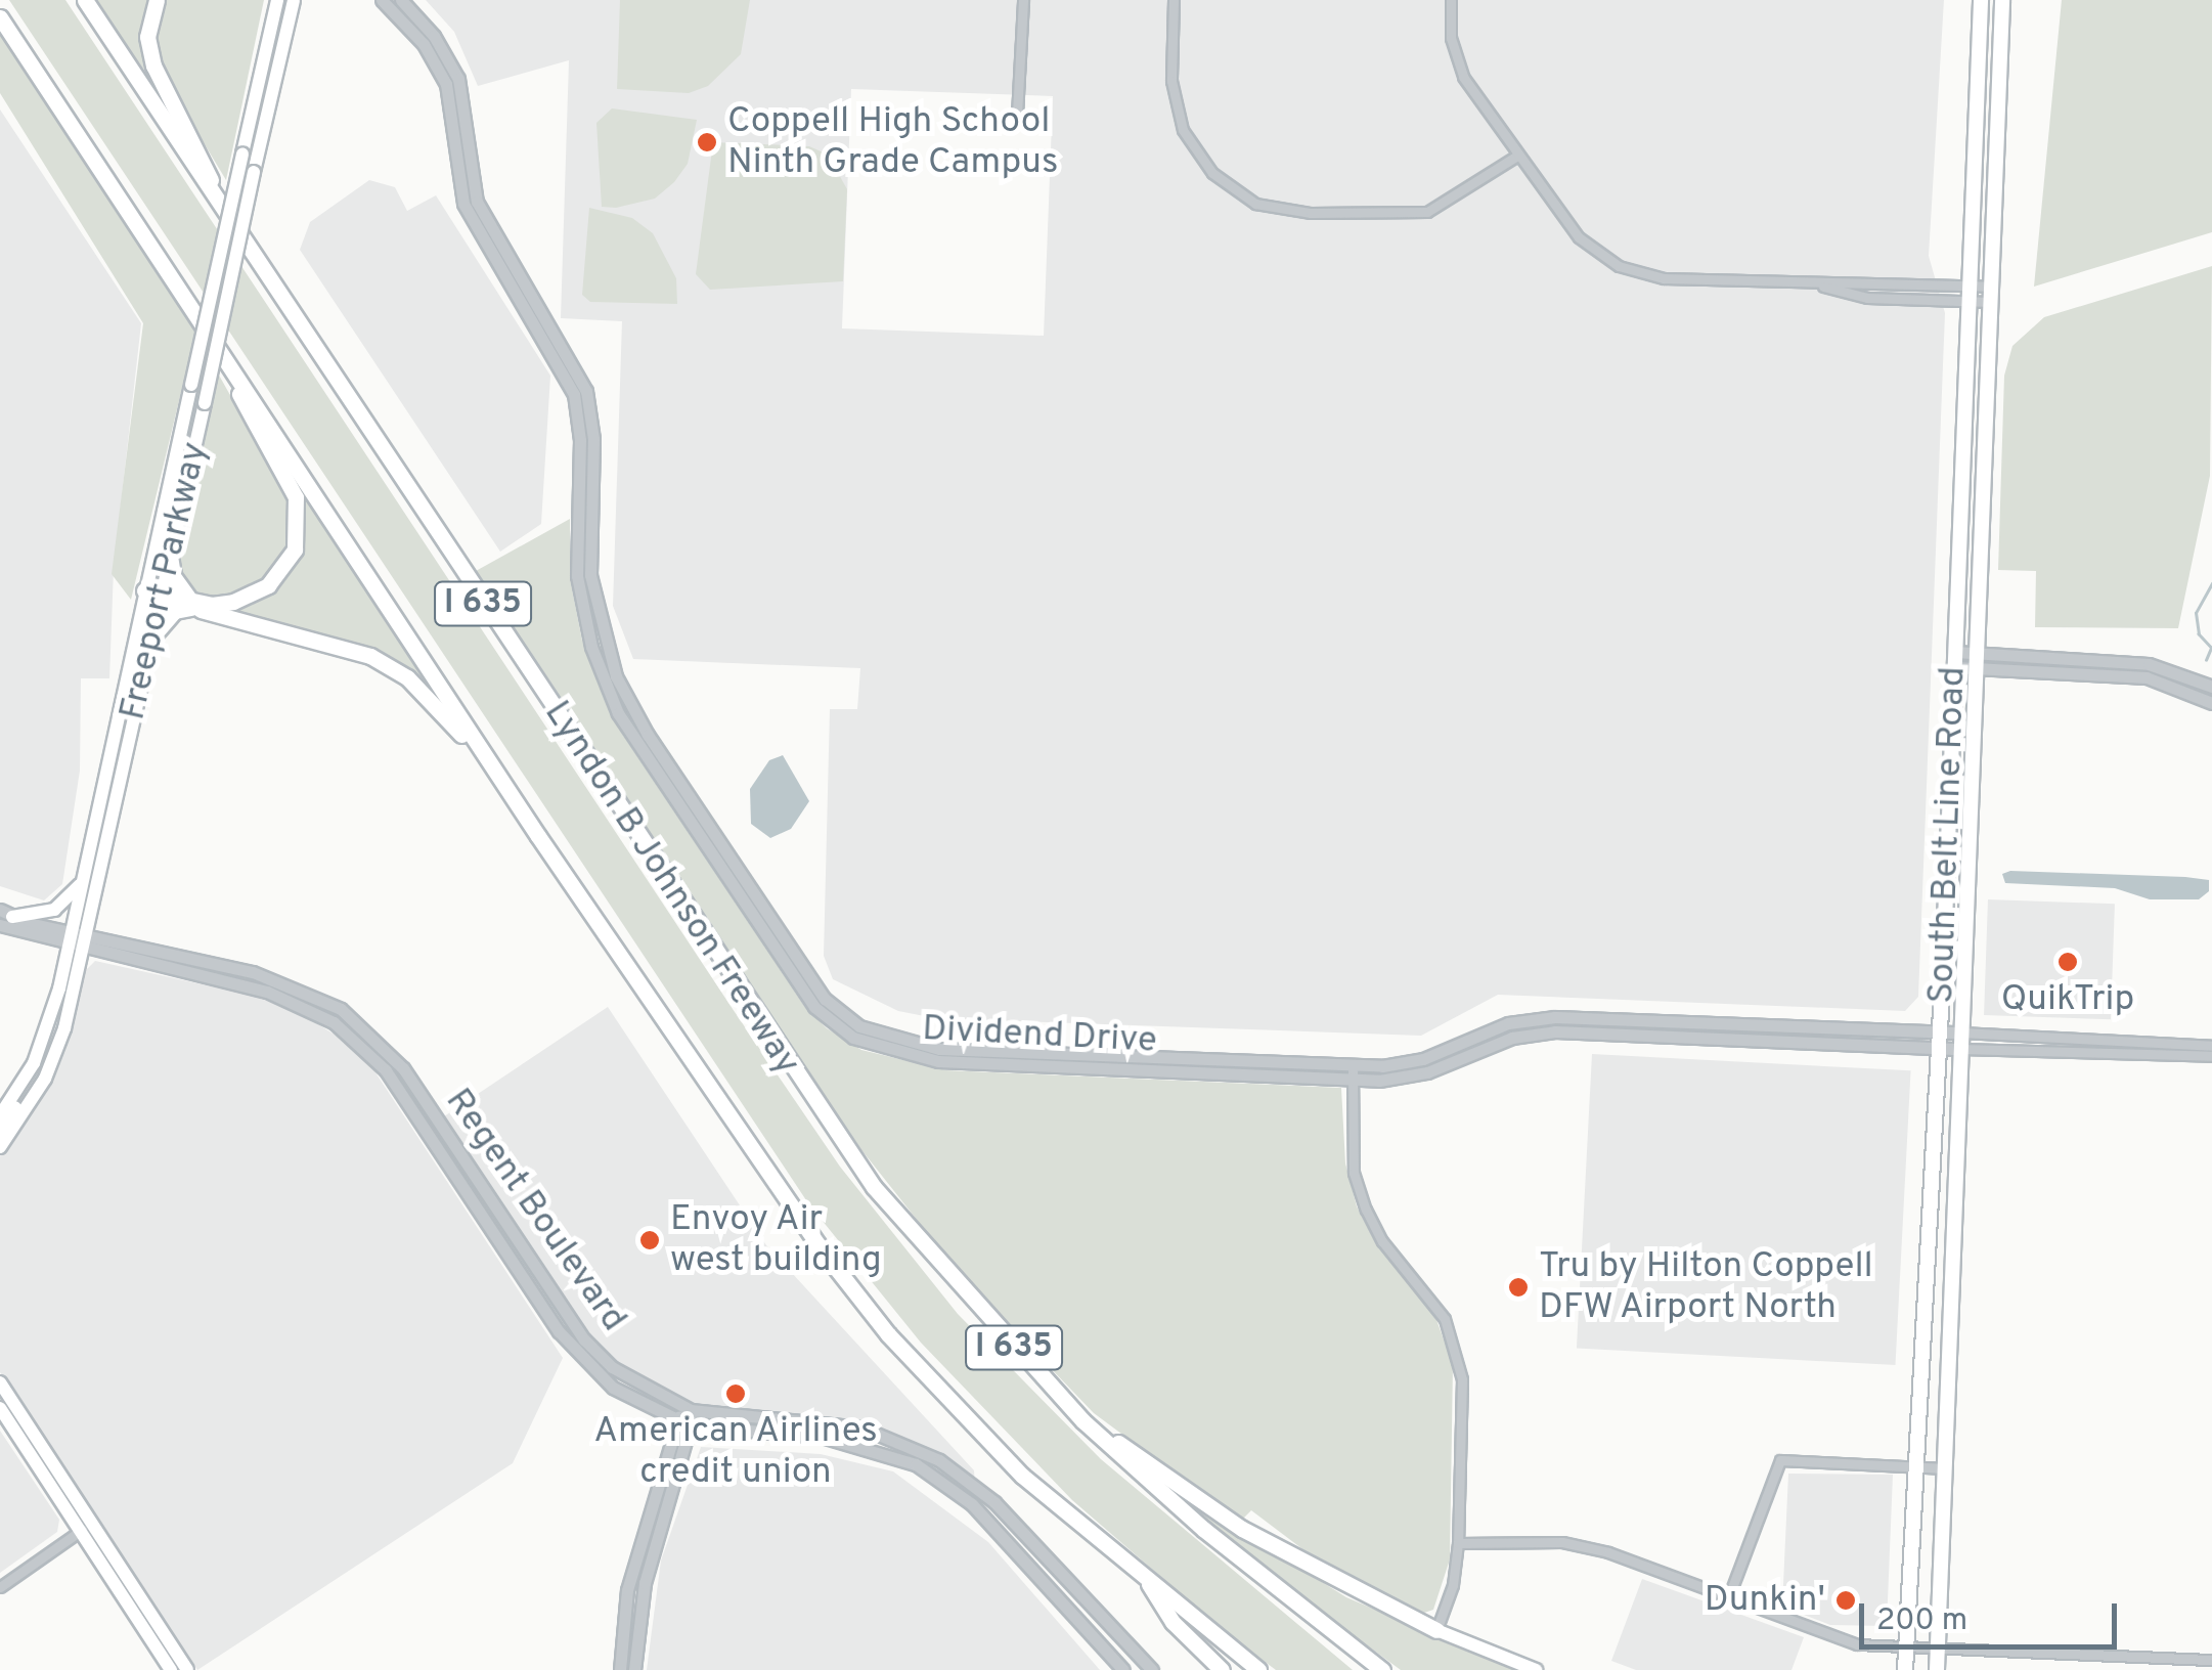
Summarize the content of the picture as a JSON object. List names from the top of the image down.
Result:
{
  "streets": {
    "highway": ["I 635", "Lyndon B Johnson Freeway"],
    "main road": ["Freeport Parkway", "South Belt Line Road"],
    "street": ["Dividend Drive", "Regent Boulevard"]
  },
  "crossings": [
    ["Freeport Parkway", "Regent Boulevard"],
    ["South Belt Line Road", "Dividend Drive"]
  ],
  "places": [
    "Coppell High School Ninth Grade Campus",
    "QuikTrip",
    "Envoy Air west building",
    "Tru by Hilton Coppell DFW Airport North",
    "American Airlines credit union",
    "Dunkin'"
  ],
  "scale_bar": "200 m"
}
